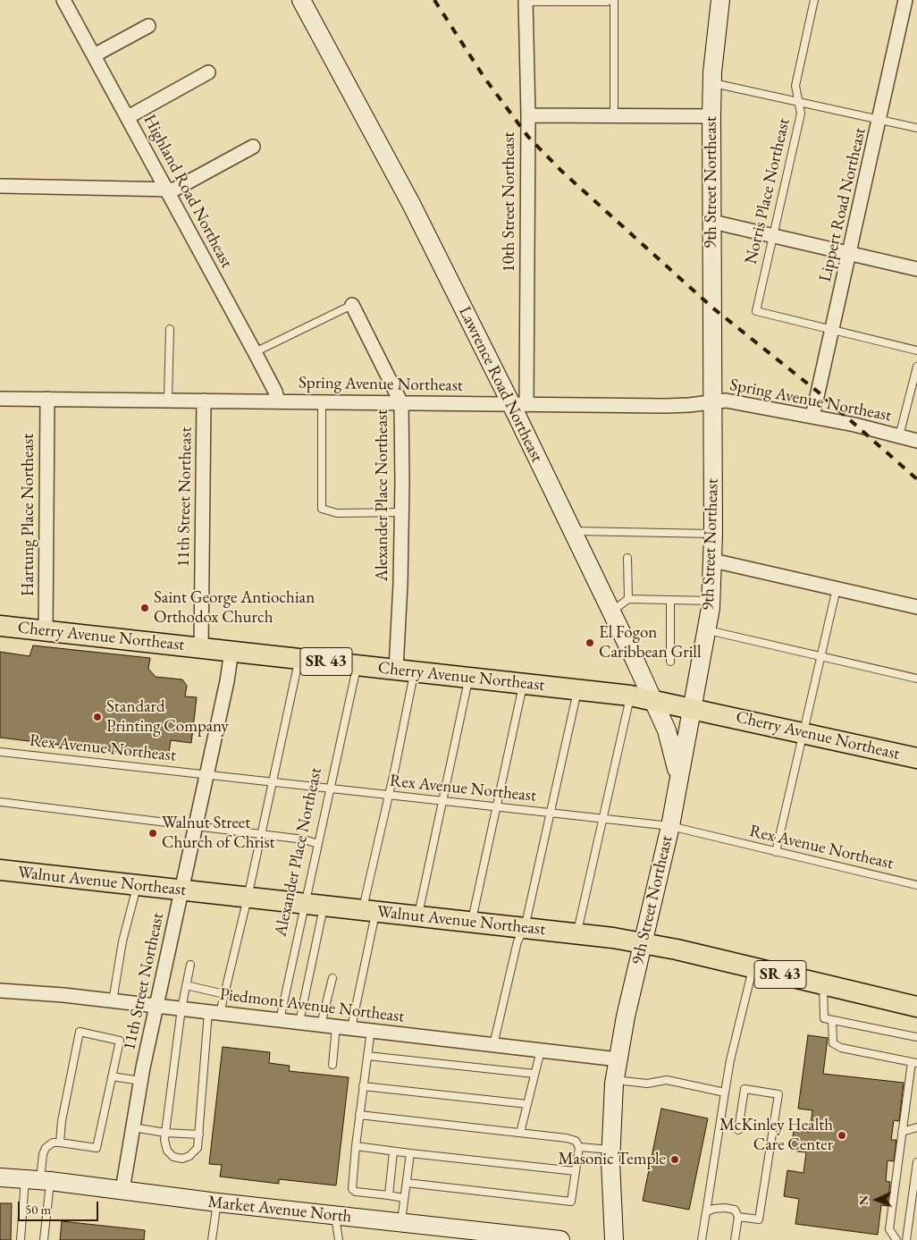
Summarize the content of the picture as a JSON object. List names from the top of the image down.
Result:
{
  "streets": {
    "main road": ["Cherry Avenue Northeast", "SR 43", "Walnut Avenue Northeast"],
    "street": [
      "9th Street Northeast",
      "Highland Road Northeast",
      "10th Street Northeast",
      "Lippert Road Northeast",
      "Spring Avenue Northeast",
      "Lawrence Road Northeast",
      "Alexander Place Northeast",
      "11th Street Northeast",
      "Hartung Place Northeast",
      "Piedmont Avenue Northeast",
      "Market Avenue North"
    ],
    "lane": ["Norris Place Northeast", "Rex Avenue Northeast"]
  },
  "crossings": [
    ["9th Street Northeast", "Spring Avenue Northeast"],
    ["9th Street Northeast", "Lawrence Road Northeast"],
    ["9th Street Northeast", "Cherry Avenue Northeast"],
    ["9th Street Northeast", "Rex Avenue Northeast"],
    ["9th Street Northeast", "Walnut Avenue Northeast"],
    ["9th Street Northeast", "Piedmont Avenue Northeast"],
    ["Highland Road Northeast", "Spring Avenue Northeast"],
    ["Norris Place Northeast", "Lippert Road Northeast"],
    ["10th Street Northeast", "Spring Avenue Northeast"],
    ["10th Street Northeast", "Lawrence Road Northeast"],
    ["Lippert Road Northeast", "Spring Avenue Northeast"],
    ["Spring Avenue Northeast", "Lawrence Road Northeast"],
    ["Spring Avenue Northeast", "Alexander Place Northeast"],
    ["Spring Avenue Northeast", "11th Street Northeast"],
    ["Spring Avenue Northeast", "Hartung Place Northeast"],
    ["Lawrence Road Northeast", "Cherry Avenue Northeast"],
    ["Alexander Place Northeast", "Cherry Avenue Northeast"],
    ["Alexander Place Northeast", "Rex Avenue Northeast"],
    ["Alexander Place Northeast", "Walnut Avenue Northeast"],
    ["Alexander Place Northeast", "Piedmont Avenue Northeast"],
    ["11th Street Northeast", "Cherry Avenue Northeast"],
    ["11th Street Northeast", "Rex Avenue Northeast"],
    ["11th Street Northeast", "Walnut Avenue Northeast"],
    ["11th Street Northeast", "Piedmont Avenue Northeast"],
    ["11th Street Northeast", "Market Avenue North"],
    ["Hartung Place Northeast", "Cherry Avenue Northeast"]
  ],
  "places": [
    "Saint George Antiochian Orthodox Church",
    "El Fogon Caribbean Grill",
    "Standard Printing Company",
    "Walnut Street Church of Christ",
    "McKinley Health Care Center",
    "Masonic Temple"
  ],
  "scale_bar": "50 m",
  "north": "left"
}
